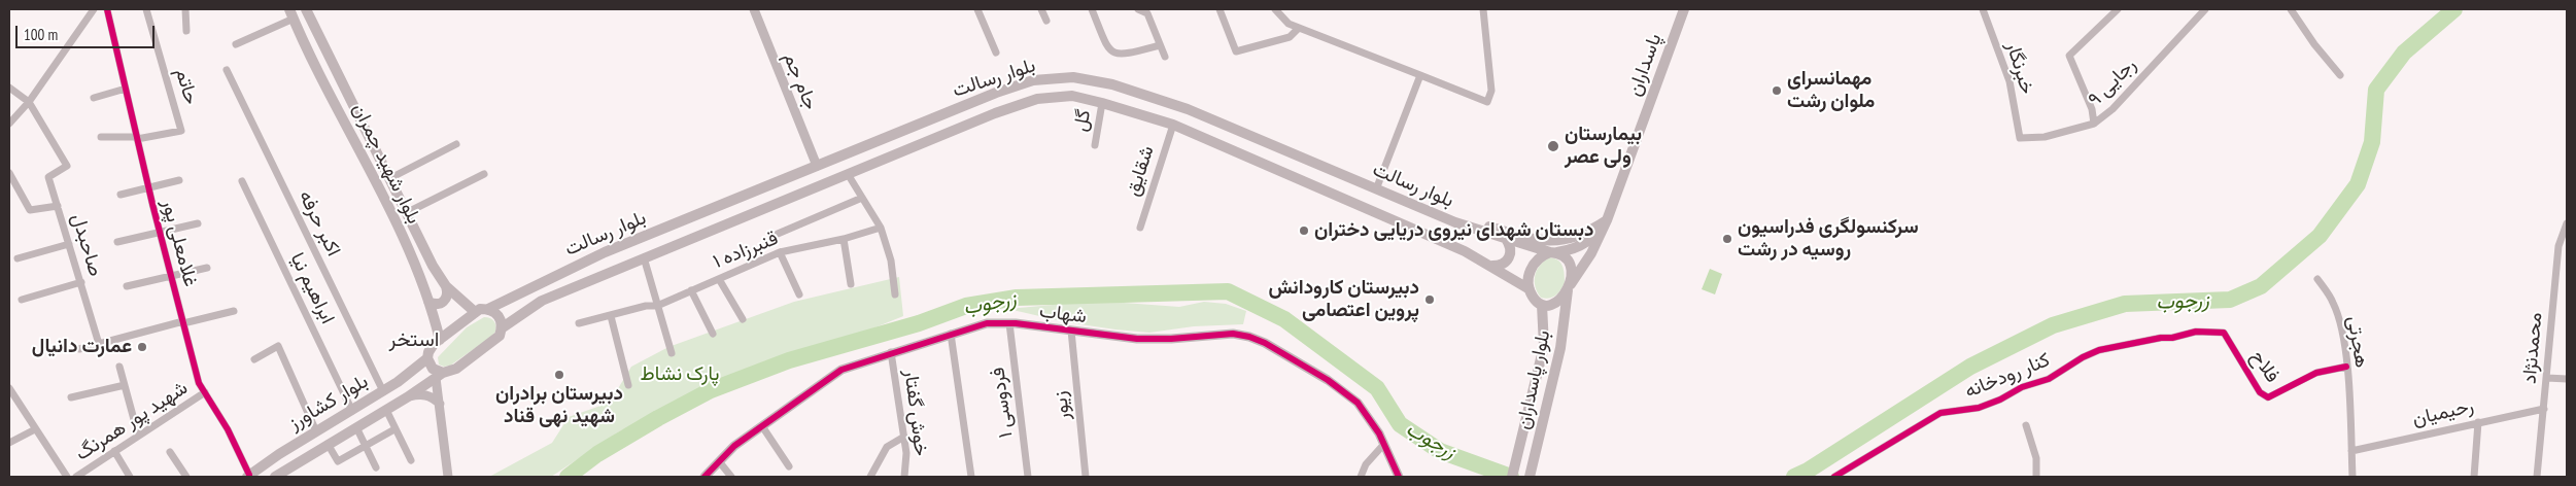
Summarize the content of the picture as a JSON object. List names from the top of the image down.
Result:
{
  "streets": {
    "main road": [
      "پاسداران",
      "بلوار رسالت",
      "بلوار شهید چمران",
      "بلوار پاسداران",
      "بلوار کشاورز"
    ],
    "street": [
      "خبرنگار",
      "جام جم",
      "رجایی ۹",
      "حاتم",
      "گل",
      "شقایق",
      "اکبر حرفه",
      "غلامعلی پور",
      "صاحبدل",
      "قنبرزاده ۱",
      "ابراهیم نیا",
      "شهاب",
      "هجرتی",
      "محمدنژاد",
      "فلاح",
      "کنار رودخانه",
      "فردوسی ۱",
      "زیور",
      "خوش گفتار",
      "رحیمیان",
      "شهید پور همرنگ"
    ]
  },
  "crossings": [
    ["پاسداران", "بلوار رسالت"],
    ["پاسداران", "بلوار پاسداران"],
    ["خبرنگار", "رجایی ۹"],
    ["بلوار رسالت", "جام جم"],
    ["بلوار رسالت", "گل"],
    ["بلوار رسالت", "بلوار شهید چمران"],
    ["بلوار رسالت", "شقایق"],
    ["بلوار رسالت", "بلوار پاسداران"],
    ["بلوار رسالت", "بلوار کشاورز"],
    ["حاتم", "غلامعلی پور"],
    ["بلوار شهید چمران", "بلوار کشاورز"],
    ["اکبر حرفه", "بلوار کشاورز"],
    ["غلامعلی پور", "بلوار کشاورز"],
    ["غلامعلی پور", "شهید پور همرنگ"],
    ["ابراهیم نیا", "بلوار کشاورز"],
    ["شهاب", "فردوسی ۱"],
    ["شهاب", "زیور"],
    ["شهاب", "خوش گفتار"],
    ["هجرتی", "فلاح"],
    ["هجرتی", "رحیمیان"],
    ["محمدنژاد", "رحیمیان"],
    ["فلاح", "کنار رودخانه"]
  ],
  "districts": ["استخر"],
  "water": ["زرجوب"],
  "parks": ["پارک نشاط"],
  "places": [
    "مهمانسرای ملوان رشت",
    "بیمارستان ولی عصر",
    "دبستان شهدای نیروی دریایی دختران",
    "سرکنسولگری فدراسیون روسیه در رشت",
    "دبیرستان کارودانش پروین اعتصامی",
    "عمارت دانیال",
    "دبیرستان برادران شهید نهی قناد"
  ],
  "scale_bar": "100 m"
}
